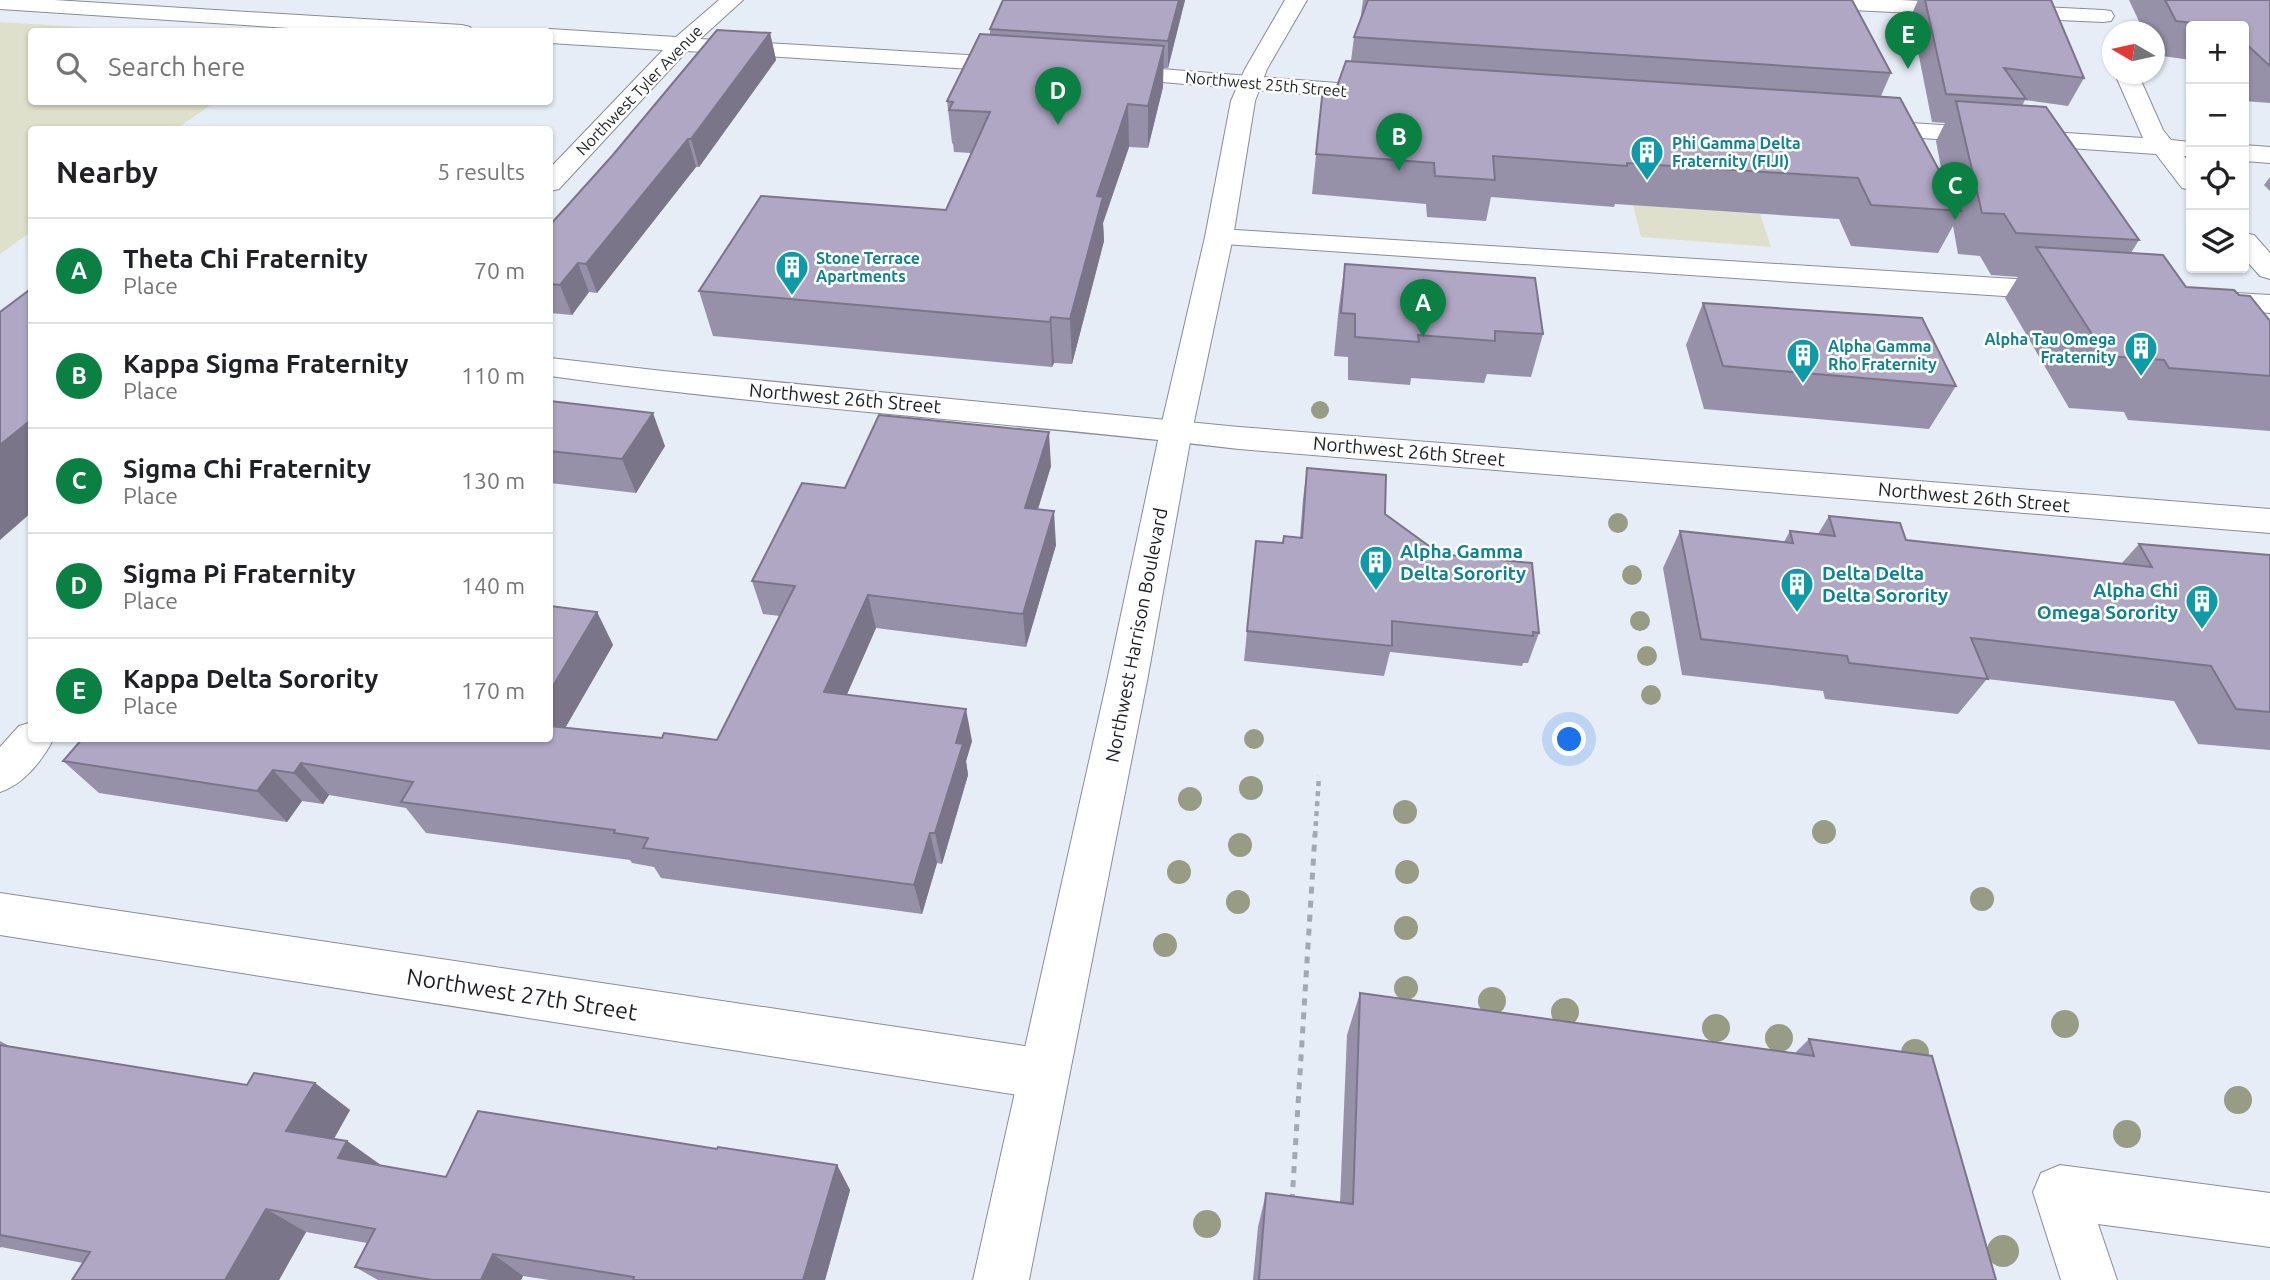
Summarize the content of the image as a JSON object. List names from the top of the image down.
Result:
{
  "streets": {
    "street": [
      "Northwest 25th Street",
      "Northwest Tyler Avenue",
      "Northwest 26th Street",
      "Northwest Harrison Boulevard",
      "Northwest 27th Street"
    ]
  },
  "crossings": [
    ["Northwest 25th Street", "Northwest Harrison Boulevard"],
    ["Northwest 26th Street", "Northwest Harrison Boulevard"],
    ["Northwest Harrison Boulevard", "Northwest 27th Street"]
  ],
  "places": {
    "building": [
      "Phi Gamma Delta Fraternity (FIJI)",
      "Stone Terrace Apartments",
      "Alpha Tau Omega Fraternity",
      "Alpha Gamma Rho Fraternity",
      "Alpha Gamma Delta Sorority",
      "Delta Delta Delta Sorority",
      "Alpha Chi Omega Sorority"
    ]
  },
  "north": "left",
  "page": {
    "pins": [
      "E",
      "D",
      "B",
      "C",
      "A"
    ],
    "map_buttons": ["+", "−"],
    "search": "Search here",
    "heading": ["Nearby", "5 results"],
    "list": [
      {
        "mark": "A",
        "name": "Theta Chi Fraternity",
        "note": "Place",
        "value": "70 m"
      },
      {
        "mark": "B",
        "name": "Kappa Sigma Fraternity",
        "note": "Place",
        "value": "110 m"
      },
      {
        "mark": "C",
        "name": "Sigma Chi Fraternity",
        "note": "Place",
        "value": "130 m"
      },
      {
        "mark": "D",
        "name": "Sigma Pi Fraternity",
        "note": "Place",
        "value": "140 m"
      },
      {
        "mark": "E",
        "name": "Kappa Delta Sorority",
        "note": "Place",
        "value": "170 m"
      }
    ]
  }
}
